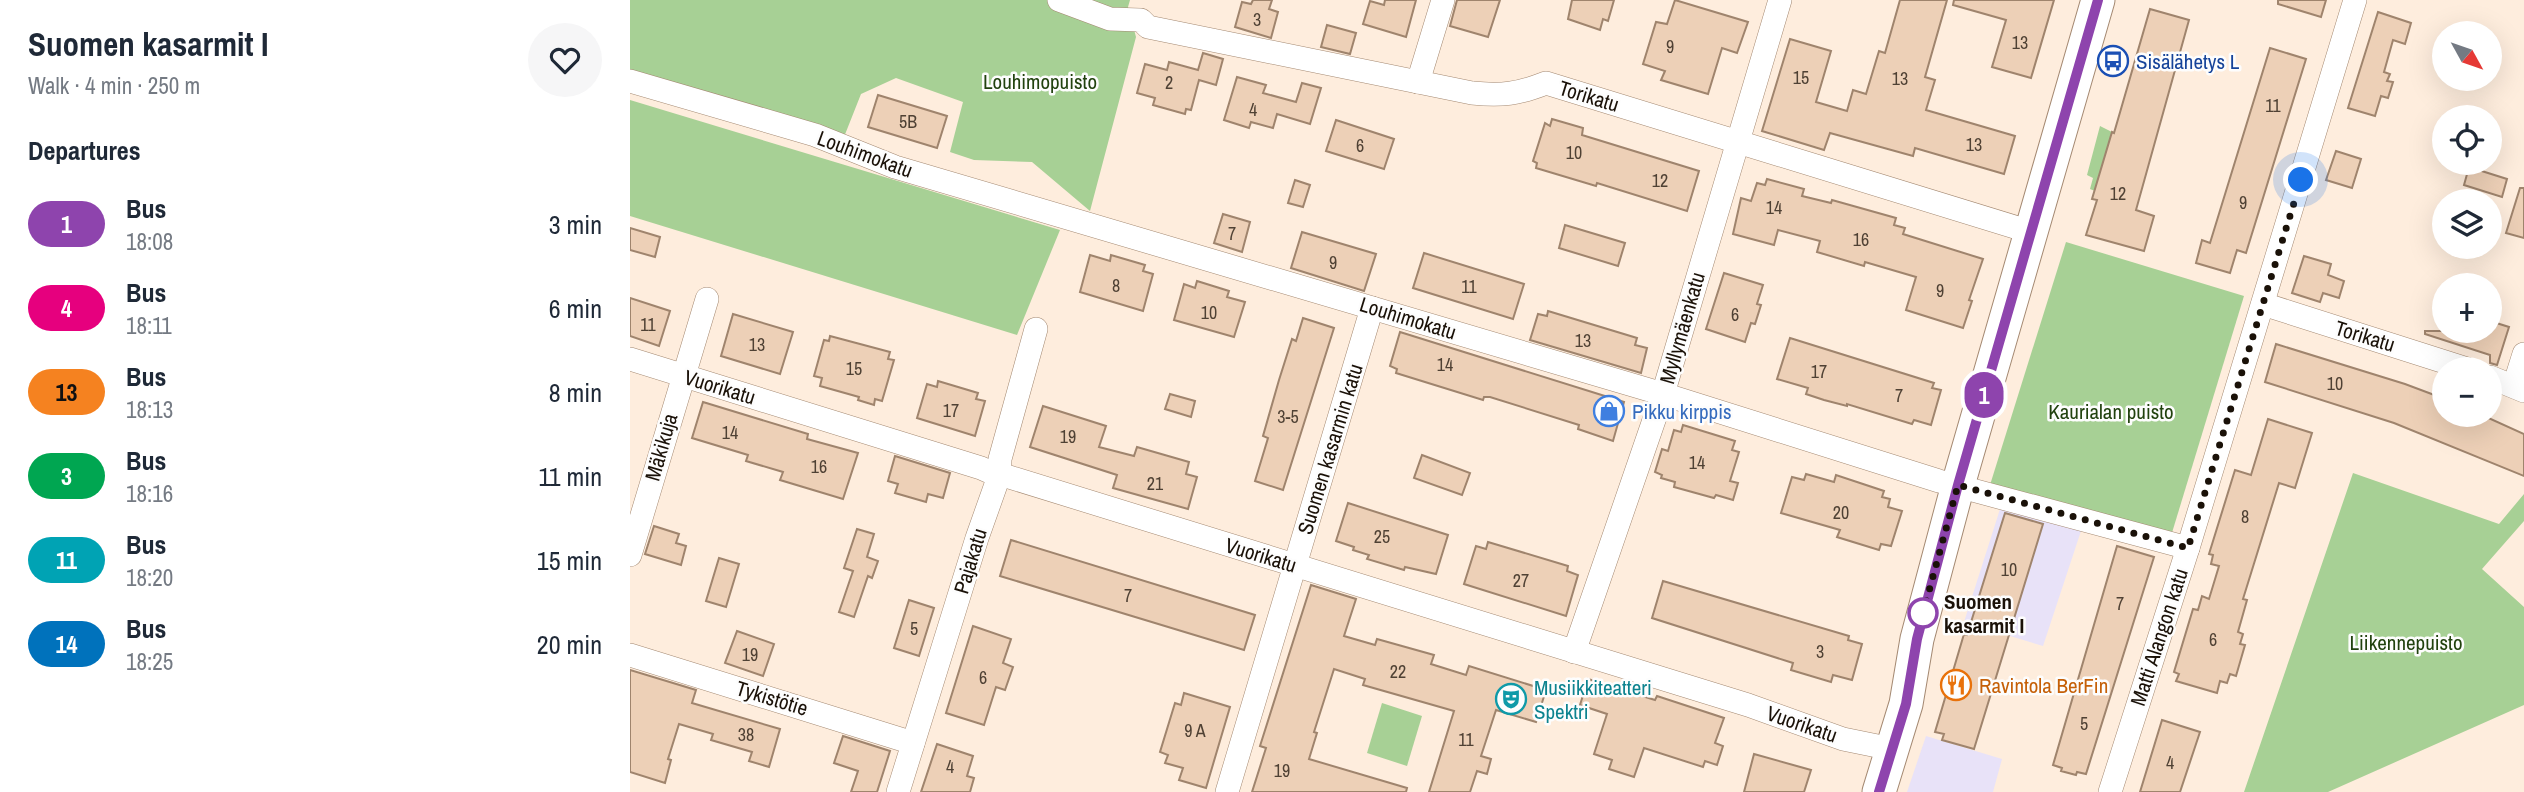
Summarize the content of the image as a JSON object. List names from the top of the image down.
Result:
{
  "streets": {
    "street": [
      "Torikatu",
      "Louhimokatu",
      "Myllymäenkatu",
      "Vuorikatu",
      "Mäkikuja",
      "Suomen kasarmin katu",
      "Pajakatu",
      "Matti Alangon katu",
      "Tykistötie"
    ]
  },
  "crossings": [
    ["Torikatu", "Myllymäenkatu"],
    ["Torikatu", "Matti Alangon katu"],
    ["Louhimokatu", "Myllymäenkatu"],
    ["Louhimokatu", "Suomen kasarmin katu"],
    ["Louhimokatu", "Matti Alangon katu"],
    ["Myllymäenkatu", "Vuorikatu"],
    ["Vuorikatu", "Mäkikuja"],
    ["Vuorikatu", "Suomen kasarmin katu"],
    ["Vuorikatu", "Pajakatu"],
    ["Pajakatu", "Tykistötie"]
  ],
  "parks": ["Louhimopuisto", "Kaurialan puisto", "Liikennepuisto"],
  "places": {
    "bus stop": ["Sisälähetys L"],
    "shop": ["Pikku kirppis"],
    "other": ["Suomen kasarmit I"],
    "restaurant": ["Ravintola BerFin"],
    "theatre": ["Musiikkiteatteri Spektri"]
  },
  "lines": ["bus line 1"],
  "house_numbers": [
    "3",
    "13",
    "9",
    "15",
    "13",
    "2",
    "11",
    "4",
    "5B",
    "13",
    "6",
    "10",
    "12",
    "12",
    "9",
    "14",
    "7",
    "16",
    "9",
    "8",
    "11",
    "9",
    "10",
    "6",
    "11",
    "13",
    "13",
    "14",
    "15",
    "17",
    "10",
    "7",
    "17",
    "3-5",
    "14",
    "19",
    "14",
    "16",
    "21",
    "20",
    "8",
    "25",
    "10",
    "27",
    "7",
    "7",
    "5",
    "6",
    "3",
    "19",
    "22",
    "6",
    "5",
    "9 A",
    "38",
    "11",
    "4",
    "4",
    "19"
  ],
  "north": "bottom right",
  "page": {
    "heading": [
      ["Suomen kasarmit I", "Walk · 4 min · 250 m"],
      "Departures"
    ],
    "on_map": "1",
    "map_buttons": ["+", "−"],
    "list": [
      {
        "mark": "1",
        "name": "Bus",
        "note": "18:08",
        "value": "3 min"
      },
      {
        "mark": "4",
        "name": "Bus",
        "note": "18:11",
        "value": "6 min"
      },
      {
        "mark": "13",
        "name": "Bus",
        "note": "18:13",
        "value": "8 min"
      },
      {
        "mark": "3",
        "name": "Bus",
        "note": "18:16",
        "value": "11 min"
      },
      {
        "mark": "11",
        "name": "Bus",
        "note": "18:20",
        "value": "15 min"
      },
      {
        "mark": "14",
        "name": "Bus",
        "note": "18:25",
        "value": "20 min"
      }
    ]
  }
}
